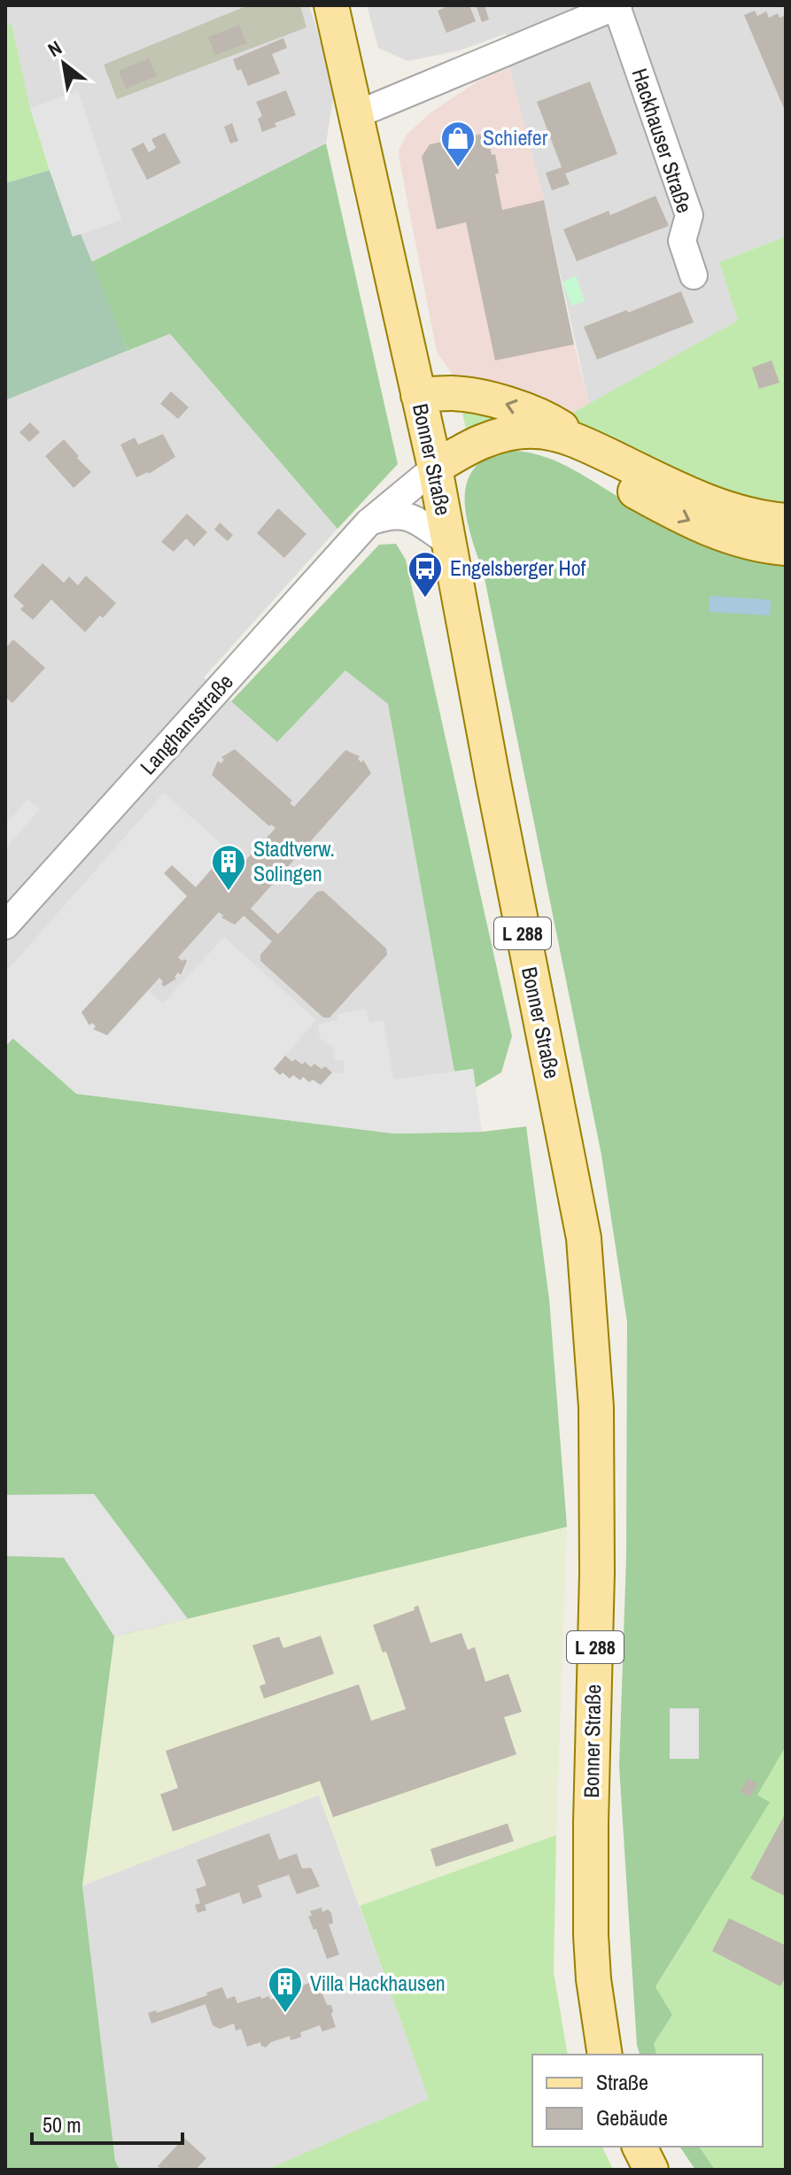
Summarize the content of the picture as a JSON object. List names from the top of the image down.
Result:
{
  "streets": {
    "main road": ["Bonner Straße", "L 288"],
    "street": ["Hackhauser Straße", "Langhansstraße"]
  },
  "crossings": [
    ["Hackhauser Straße", "Bonner Straße"],
    ["Bonner Straße", "Langhansstraße"]
  ],
  "places": {
    "shop": ["Schiefer"],
    "bus stop": ["Engelsberger Hof"],
    "building": ["Stadtverw. Solingen", "Villa Hackhausen"]
  },
  "legend": ["Straße", "Gebäude"],
  "scale_bar": "50 m",
  "north": "top left"
}
